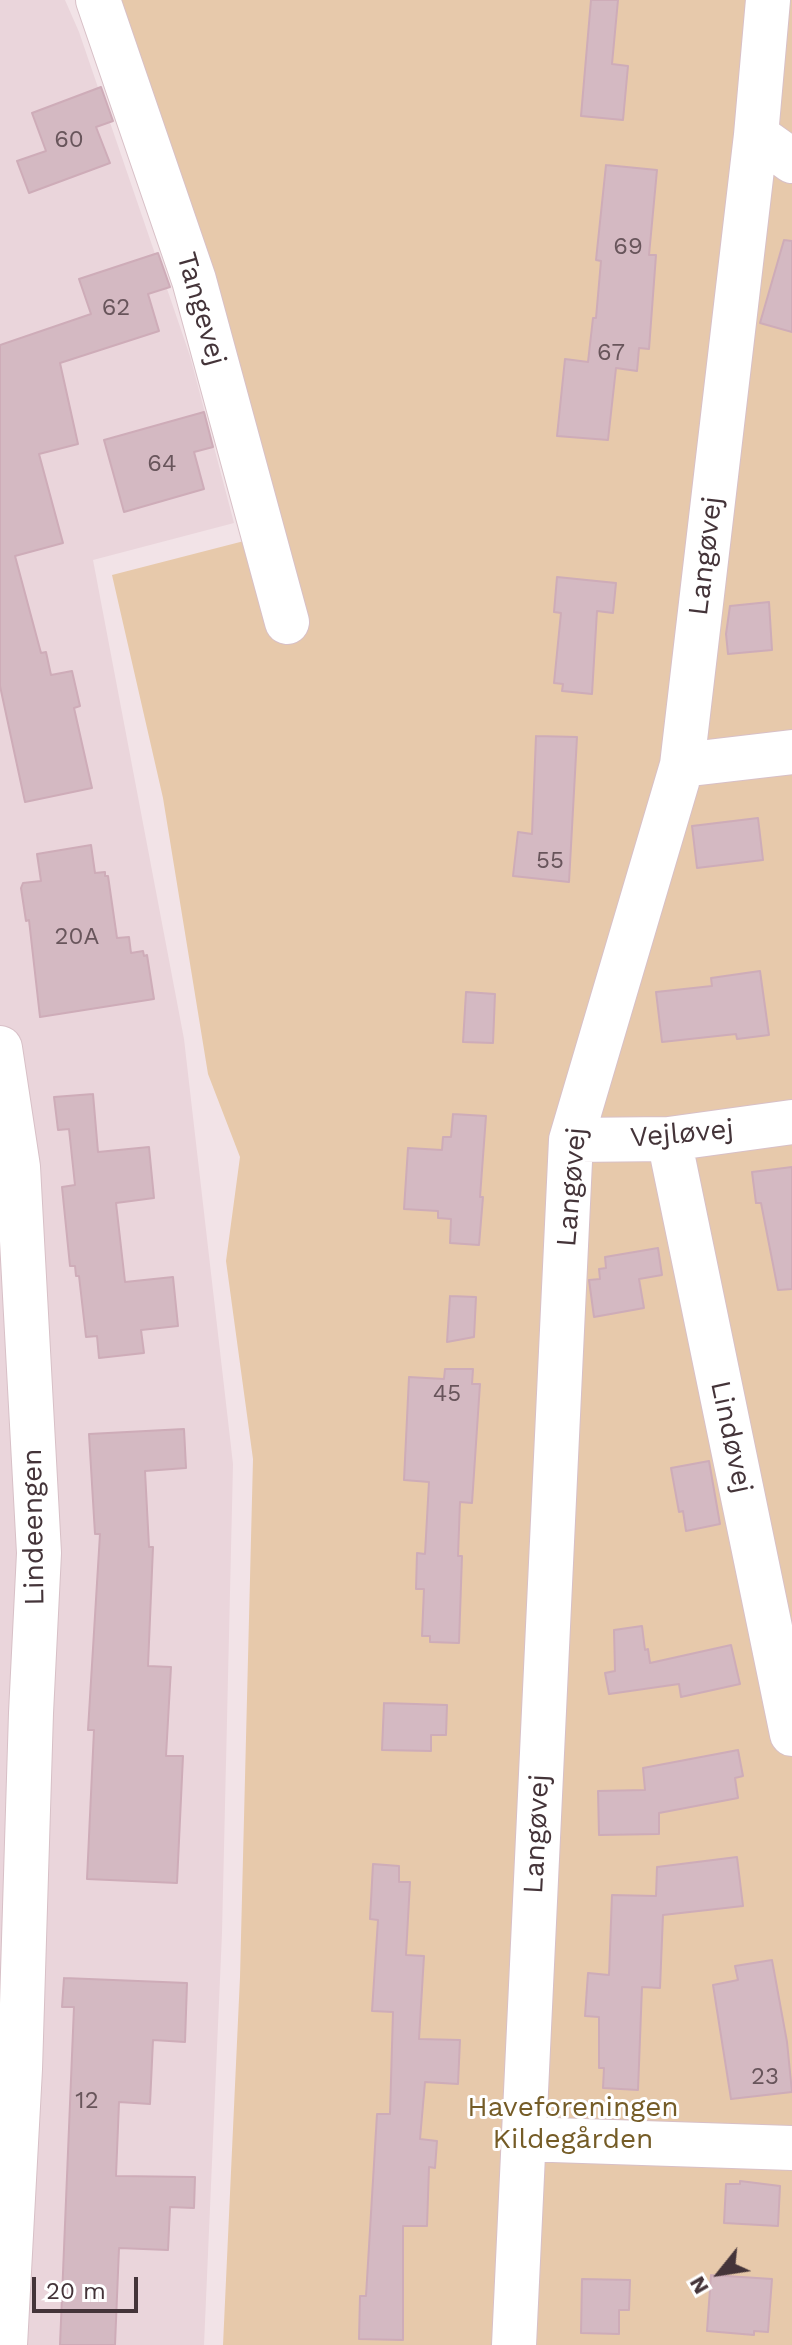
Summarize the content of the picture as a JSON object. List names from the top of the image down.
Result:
{
  "streets": {
    "street": [
      "Tangevej",
      "Langøvej",
      "Vejløvej",
      "Lindøvej",
      "Lindeengen"
    ]
  },
  "crossings": [
    ["Langøvej", "Vejløvej"],
    ["Vejløvej", "Lindøvej"]
  ],
  "parks": ["Haveforeningen Kildegården"],
  "house_numbers": [
    "60",
    "69",
    "62",
    "67",
    "64",
    "55",
    "20A",
    "45",
    "23",
    "12"
  ],
  "scale_bar": "20 m",
  "north": "bottom left"
}
